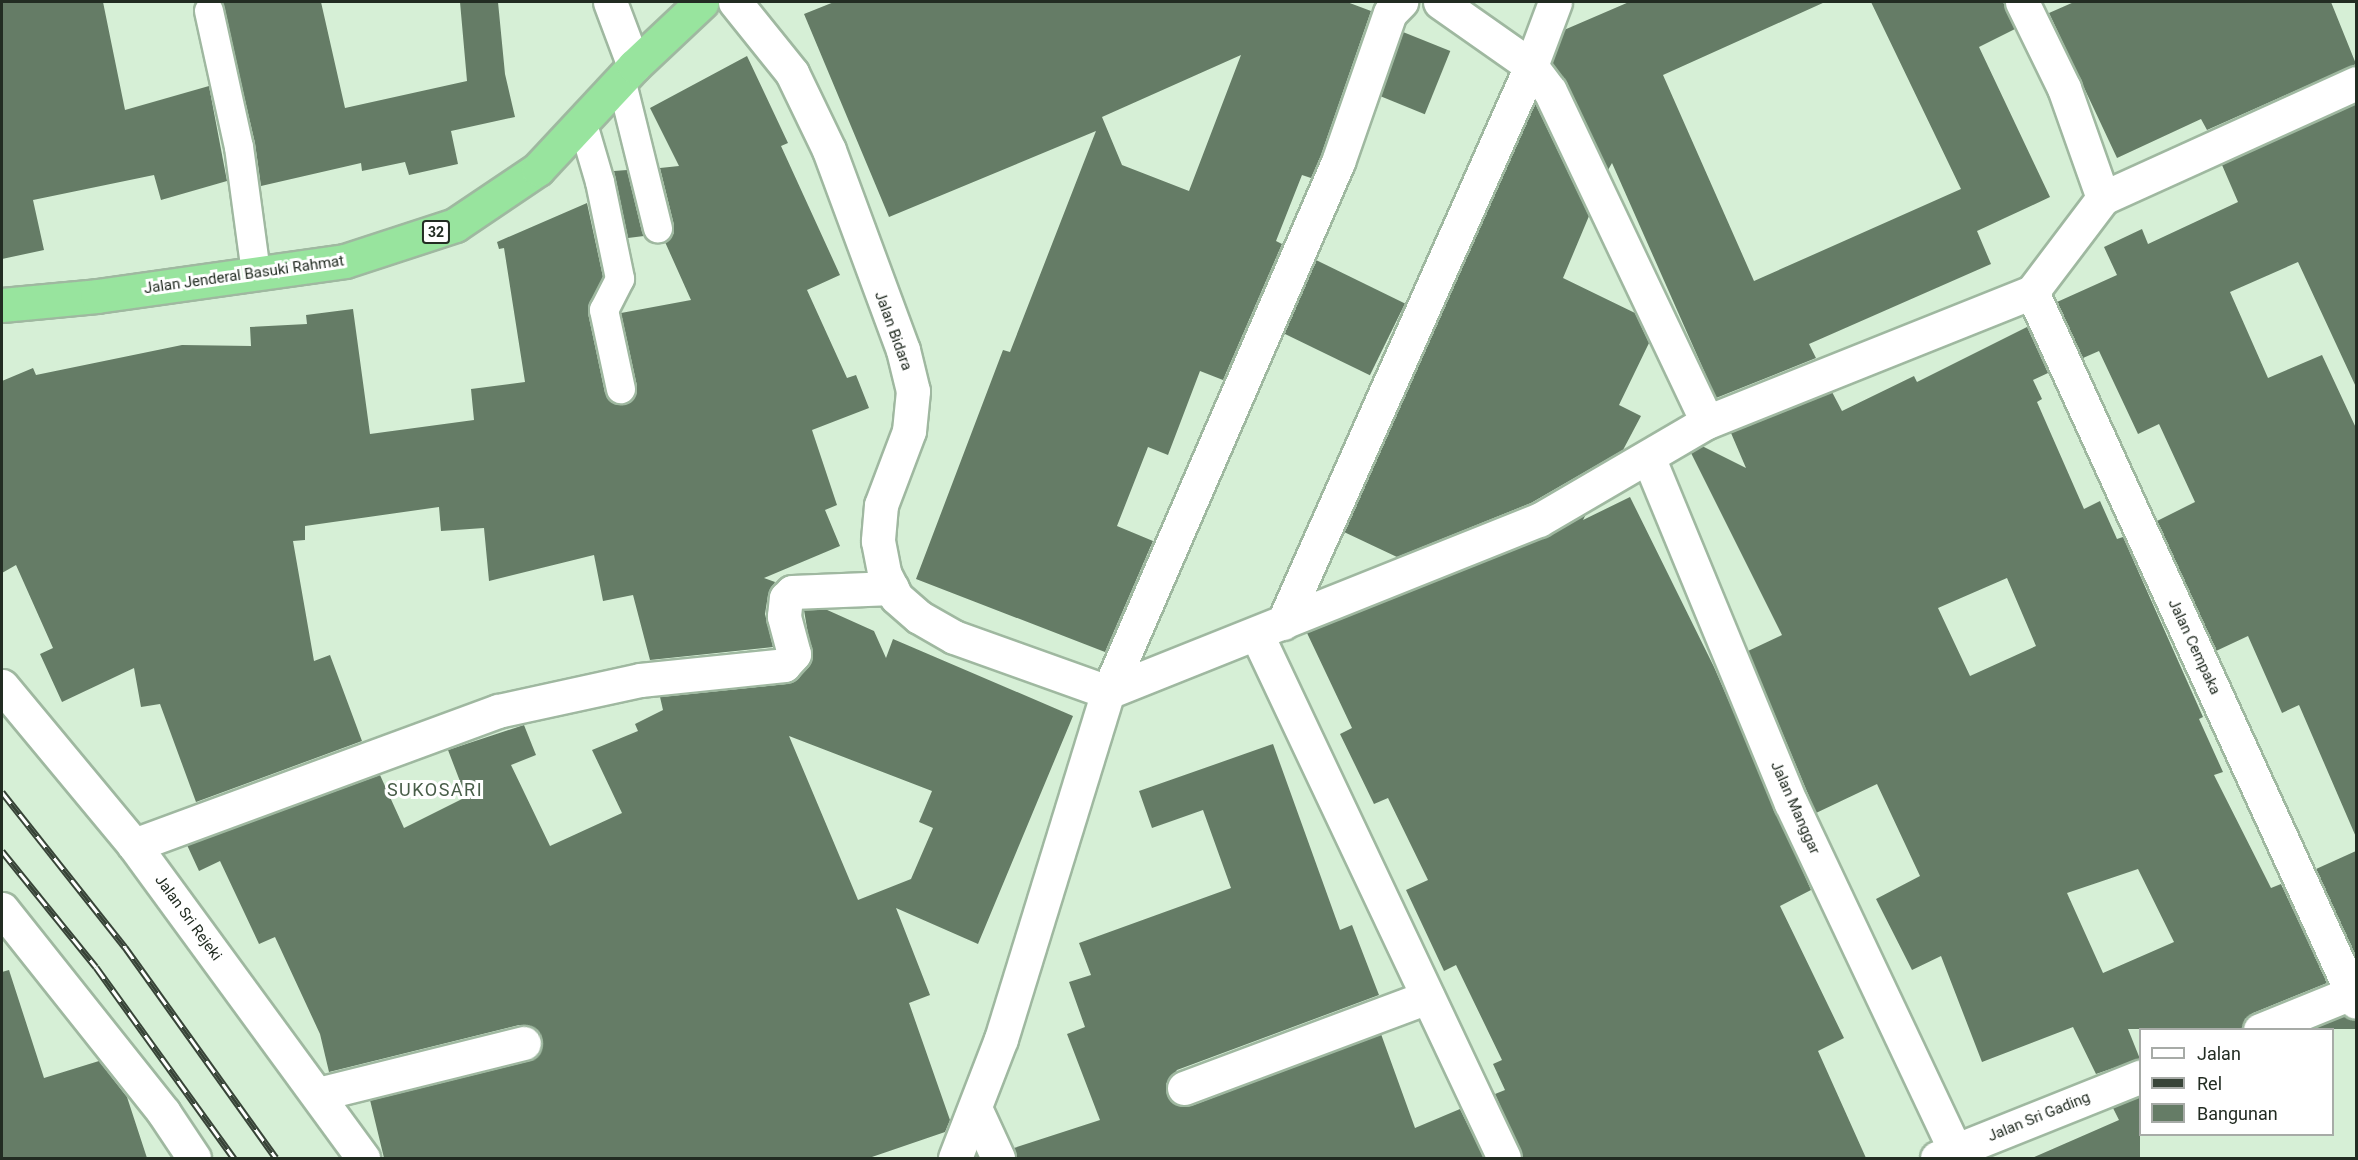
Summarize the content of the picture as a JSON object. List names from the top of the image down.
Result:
{
  "streets": {
    "highway": ["32", "Jalan Jenderal Basuki Rahmat"],
    "street": [
      "Jalan Bidara",
      "Jalan Cempaka",
      "Jalan Manggar",
      "Jalan Sri Rejeki",
      "Jalan Sri Gading"
    ]
  },
  "crossings": [
    ["Jalan Manggar", "Jalan Sri Gading"]
  ],
  "districts": ["SUKOSARI"],
  "legend": ["Jalan", "Rel", "Bangunan"]
}
